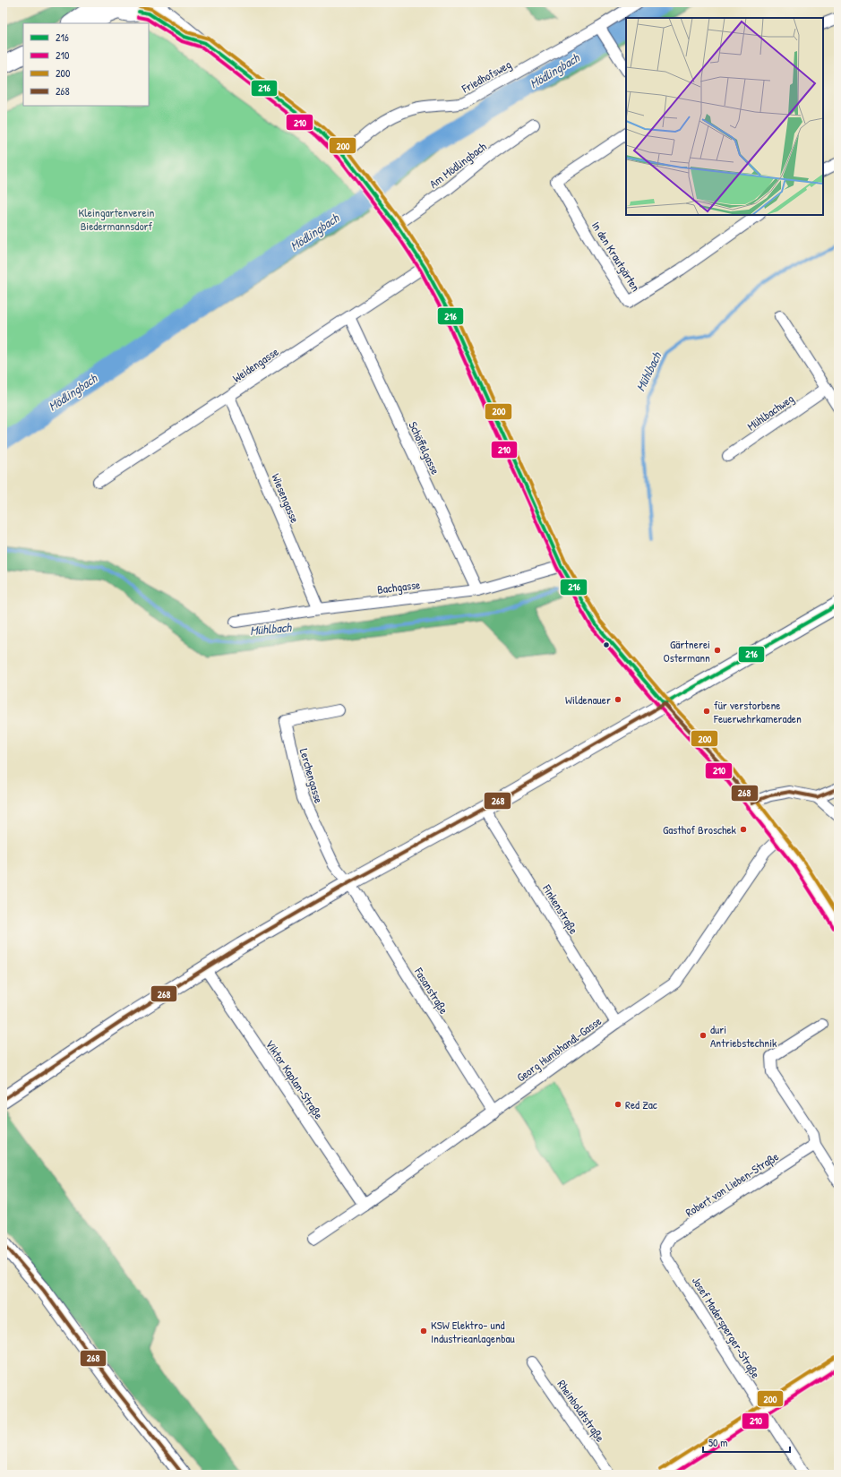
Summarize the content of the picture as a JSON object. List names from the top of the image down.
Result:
{
  "streets": {
    "street": [
      "Friedhofsweg",
      "Am Mödlingbach",
      "In den Krautgärten",
      "Weidengasse",
      "Mühlbachweg",
      "Schöffelgasse",
      "Wiesengasse",
      "Bachgasse",
      "Lerchengasse",
      "Finkenstraße",
      "Fasanstraße",
      "Georg Humbhandl-Gasse",
      "Viktor Kaplan-Straße",
      "Robert von Lieben-Straße",
      "Josef Madersperger-Straße",
      "Rheinboldtstraße"
    ]
  },
  "crossings": [
    ["Weidengasse", "Schöffelgasse"],
    ["Weidengasse", "Wiesengasse"],
    ["Schöffelgasse", "Bachgasse"],
    ["Wiesengasse", "Bachgasse"],
    ["Lerchengasse", "Fasanstraße"],
    ["Finkenstraße", "Georg Humbhandl-Gasse"],
    ["Fasanstraße", "Georg Humbhandl-Gasse"],
    ["Georg Humbhandl-Gasse", "Viktor Kaplan-Straße"],
    ["Robert von Lieben-Straße", "Josef Madersperger-Straße"]
  ],
  "water": ["Mödlingbach", "Mühlbach"],
  "parks": ["Kleingartenverein Biedermannsdorf"],
  "places": [
    "Gärtnerei Ostermann",
    "Wildenauer",
    "für verstorbene Feuerwehrkameraden",
    "Gasthof Broschek",
    "duri Antriebstechnik",
    "Red Zac",
    "KSW Elektro- und Industrieanlagenbau"
  ],
  "lines": [
    "transit line 200",
    "transit line 216",
    "transit line 210",
    "transit line 268"
  ],
  "legend": [
    "216",
    "210",
    "200",
    "268"
  ],
  "scale_bar": "50 m"
}
